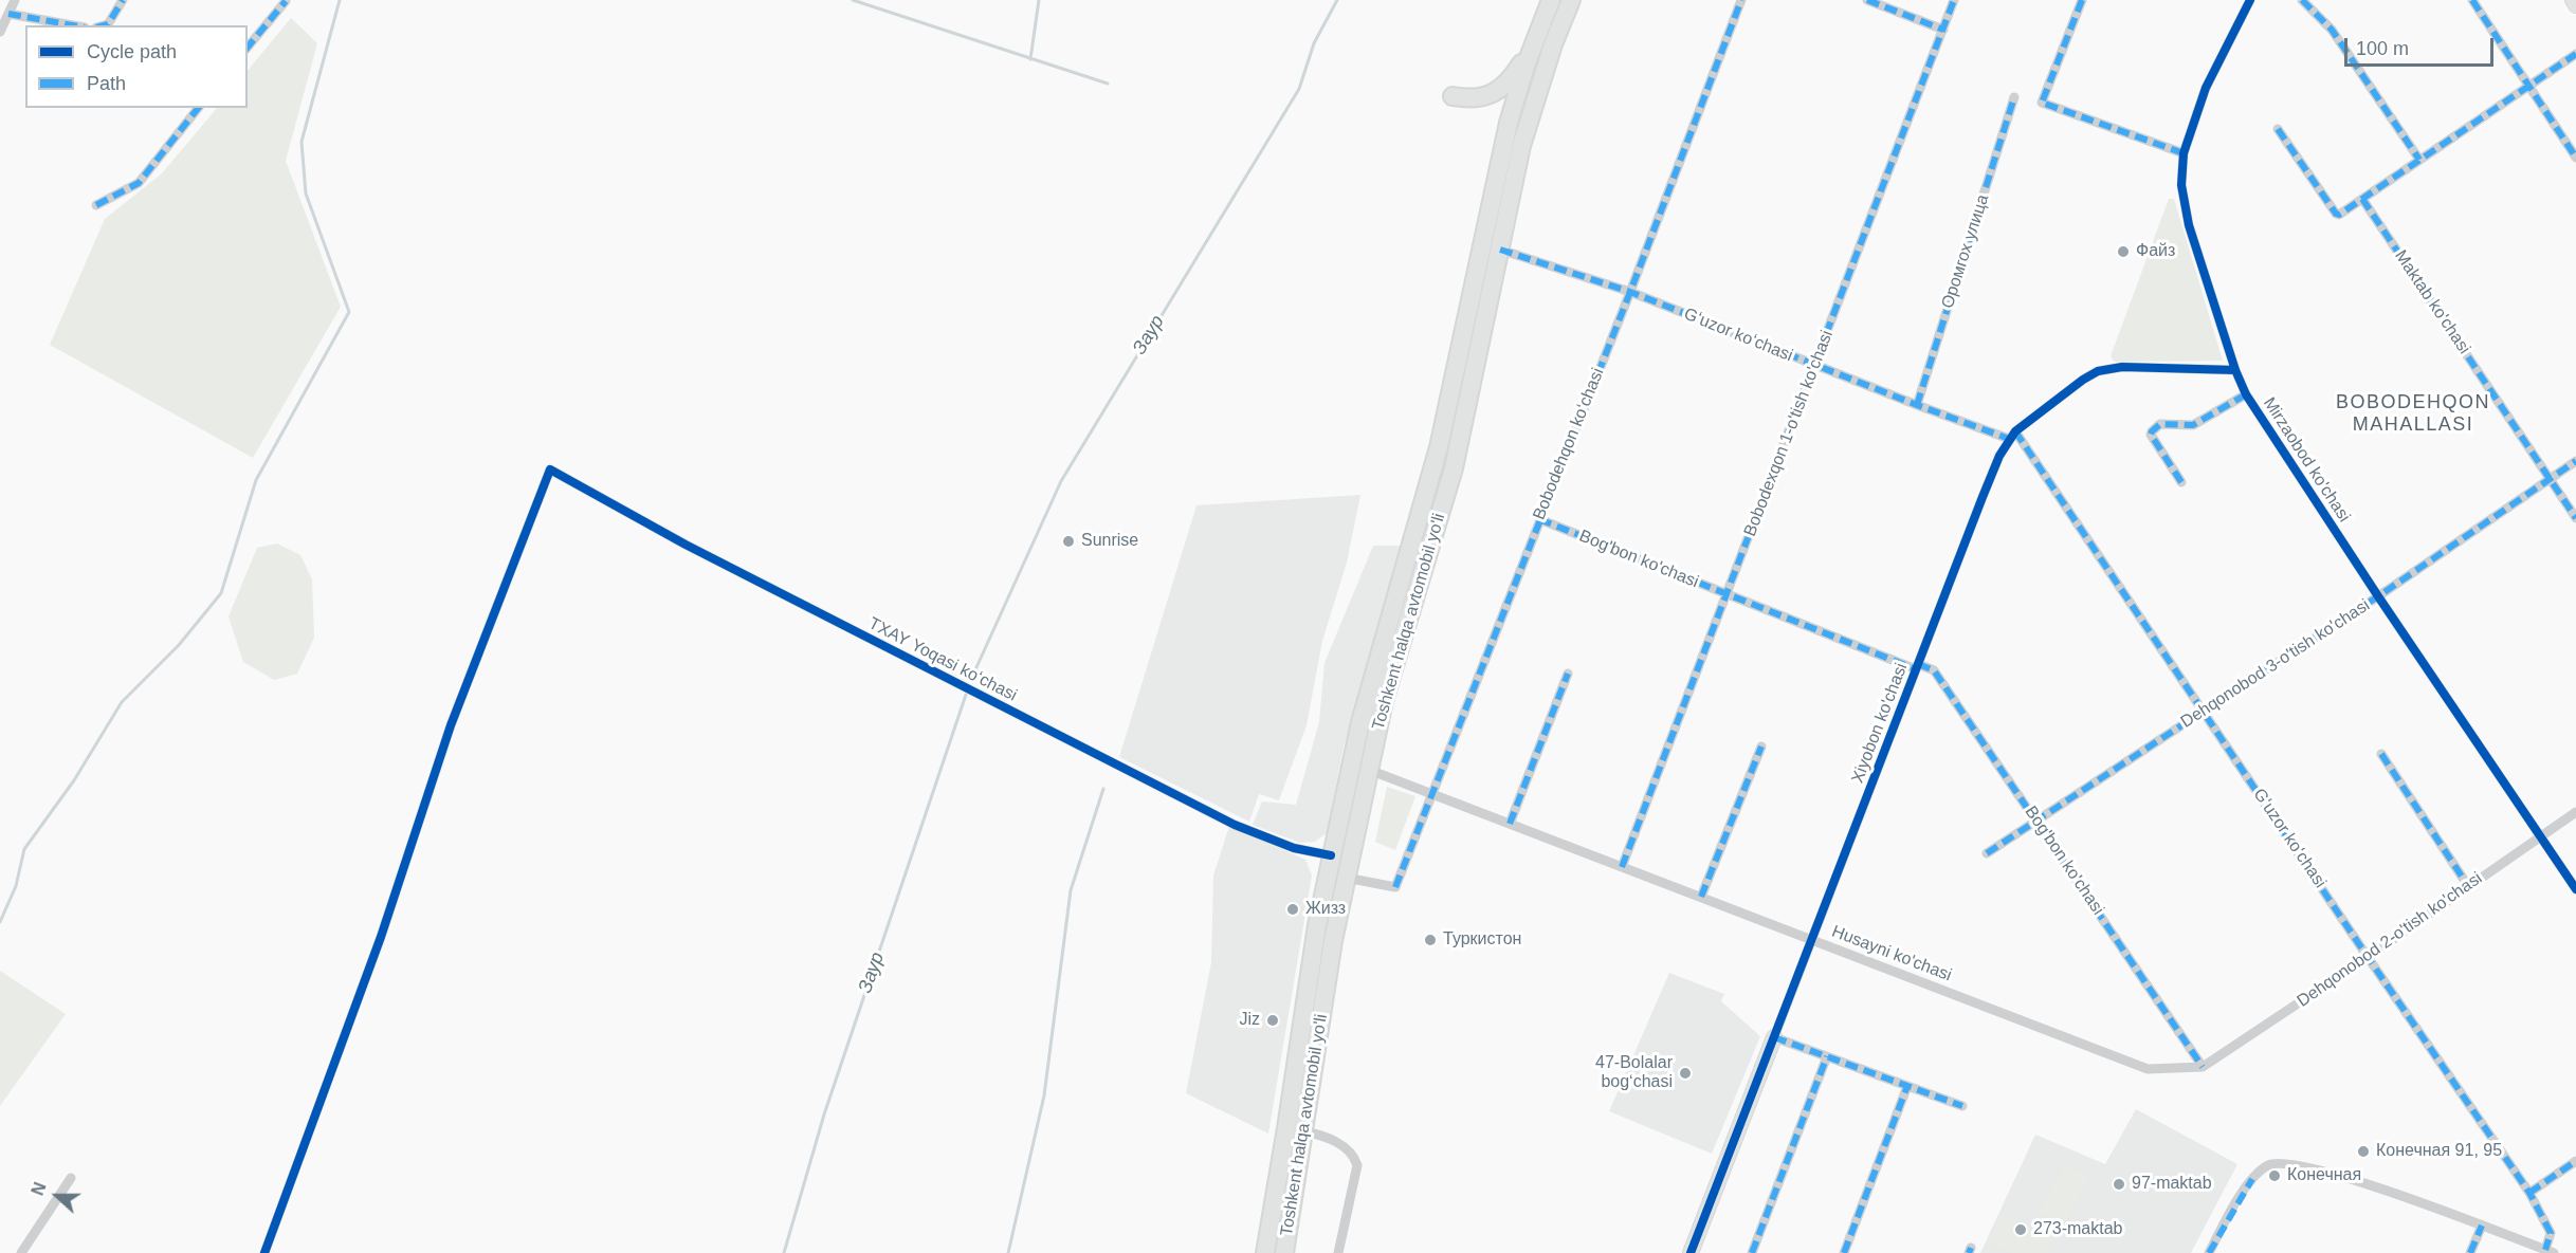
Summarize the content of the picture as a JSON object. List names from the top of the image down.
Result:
{
  "streets": {
    "highway": ["Toshkent halqa avtomobil yo'li"],
    "street": [
      "Оромгох улица",
      "Maktab ko'chasi",
      "Gʻuzor koʻchasi",
      "Bobodexqon 1-o'tish ko'chasi",
      "Bobodehqon koʻchasi",
      "Mirzaobod ko'chasi",
      "Bog'bon ko'chasi",
      "TXAY Yoqasi koʻchasi",
      "Dehqonobod 3-o'tish ko'chasi",
      "Xiyobon ko'chasi",
      "Dehqonobod 2-o'tish ko'chasi",
      "Husayni ko'chasi"
    ]
  },
  "crossings": [
    ["Оромгох улица", "Gʻuzor koʻchasi"],
    ["Maktab ko'chasi", "Dehqonobod 3-o'tish ko'chasi"],
    ["Gʻuzor koʻchasi", "Bobodexqon 1-o'tish ko'chasi"],
    ["Gʻuzor koʻchasi", "Bobodehqon koʻchasi"],
    ["Gʻuzor koʻchasi", "Toshkent halqa avtomobil yo'li"],
    ["Gʻuzor koʻchasi", "Dehqonobod 3-o'tish ko'chasi"],
    ["Gʻuzor koʻchasi", "Xiyobon ko'chasi"],
    ["Gʻuzor koʻchasi", "Dehqonobod 2-o'tish ko'chasi"],
    ["Bobodexqon 1-o'tish ko'chasi", "Bog'bon ko'chasi"],
    ["Bobodexqon 1-o'tish ko'chasi", "Husayni ko'chasi"],
    ["Bobodehqon koʻchasi", "Bog'bon ko'chasi"],
    ["Bobodehqon koʻchasi", "Toshkent halqa avtomobil yo'li"],
    ["Bobodehqon koʻchasi", "Husayni ko'chasi"],
    ["Mirzaobod ko'chasi", "Dehqonobod 3-o'tish ko'chasi"],
    ["Mirzaobod ko'chasi", "Xiyobon ko'chasi"],
    ["Mirzaobod ko'chasi", "Dehqonobod 2-o'tish ko'chasi"],
    ["Bog'bon ko'chasi", "Dehqonobod 3-o'tish ko'chasi"],
    ["Bog'bon ko'chasi", "Xiyobon ko'chasi"],
    ["Bog'bon ko'chasi", "Dehqonobod 2-o'tish ko'chasi"],
    ["Bog'bon ko'chasi", "Husayni ko'chasi"],
    ["Toshkent halqa avtomobil yo'li", "TXAY Yoqasi koʻchasi"],
    ["Toshkent halqa avtomobil yo'li", "Husayni ko'chasi"],
    ["Xiyobon ko'chasi", "Husayni ko'chasi"],
    ["Dehqonobod 2-o'tish ko'chasi", "Husayni ko'chasi"]
  ],
  "districts": ["BOBODEHQON MAHALLASI"],
  "water": ["Заур"],
  "places": [
    "Файз",
    "Sunrise",
    "Жизз",
    "Туркистон",
    "Jiz",
    "47-Bolalar bogʻchasi",
    "Конечная 91, 95",
    "Конечная",
    "97-maktab",
    "273-maktab"
  ],
  "legend": ["Cycle path", "Path"],
  "scale_bar": "100 m",
  "north": "left"
}
